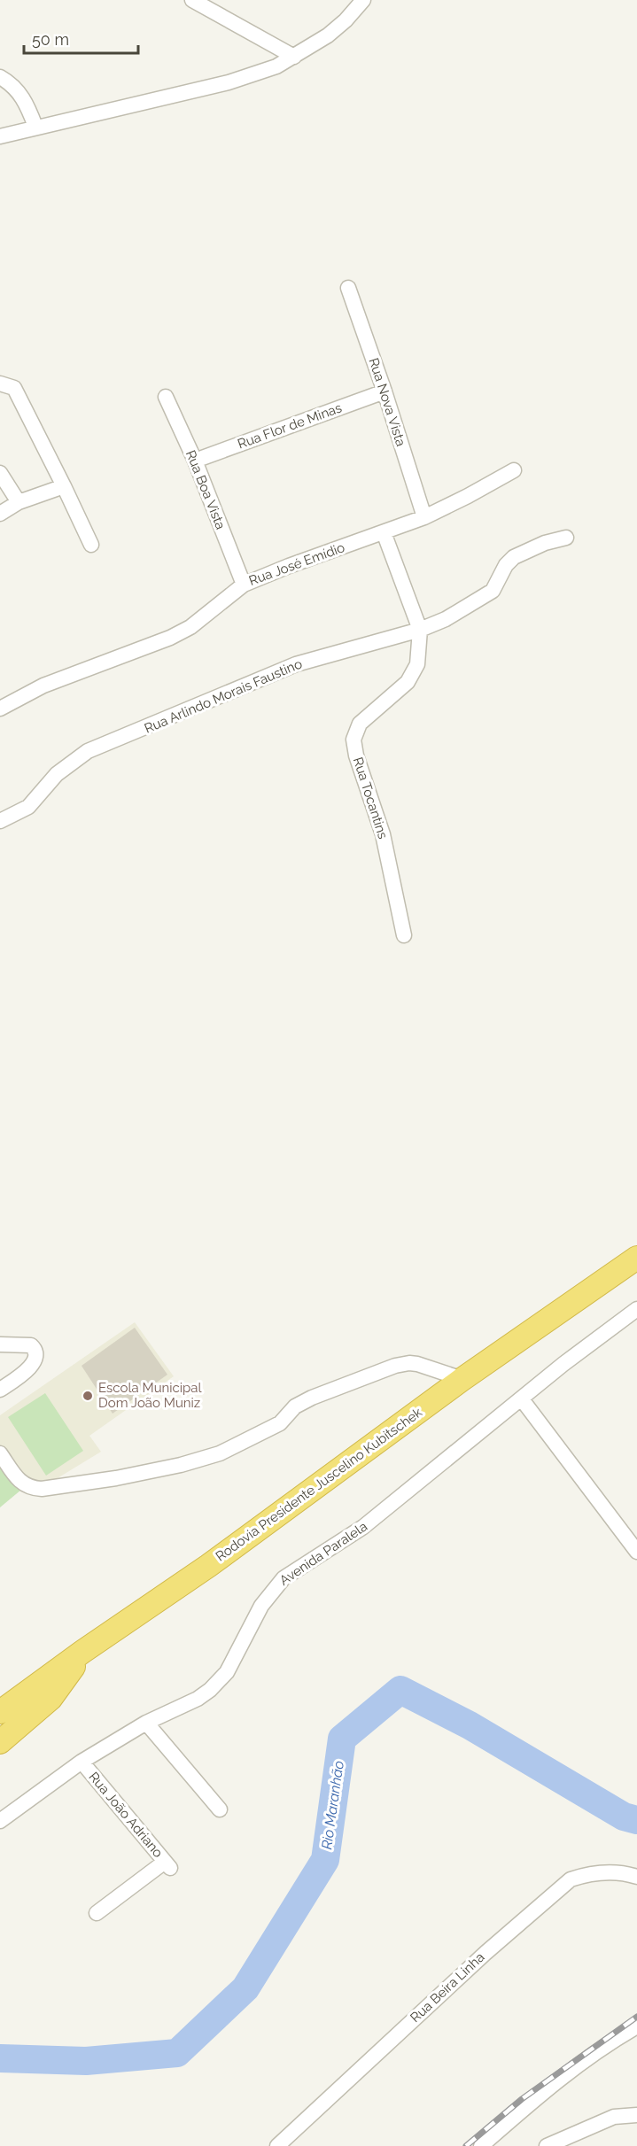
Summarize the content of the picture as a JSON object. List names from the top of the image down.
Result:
{
  "streets": {
    "highway": ["Rodovia Presidente Juscelino Kubitschek"],
    "street": [
      "Rua Nova Vista",
      "Rua Flor de Minas",
      "Rua Boa Vista",
      "Rua José Emídio",
      "Rua Arlindo Morais Faustino",
      "Rua Tocantins",
      "Avenida Paralela",
      "Rua João Adriano",
      "Rua Beira Linha"
    ]
  },
  "crossings": [
    ["Rua Nova Vista", "Rua Flor de Minas"],
    ["Rua Nova Vista", "Rua José Emídio"],
    ["Rua Flor de Minas", "Rua Boa Vista"],
    ["Rua Boa Vista", "Rua José Emídio"],
    ["Rua José Emídio", "Rua Tocantins"],
    ["Rua Arlindo Morais Faustino", "Rua Tocantins"],
    ["Avenida Paralela", "Rua João Adriano"]
  ],
  "water": ["Rio Maranhão"],
  "places": ["Escola Municipal Dom João Muniz"],
  "scale_bar": "50 m"
}
